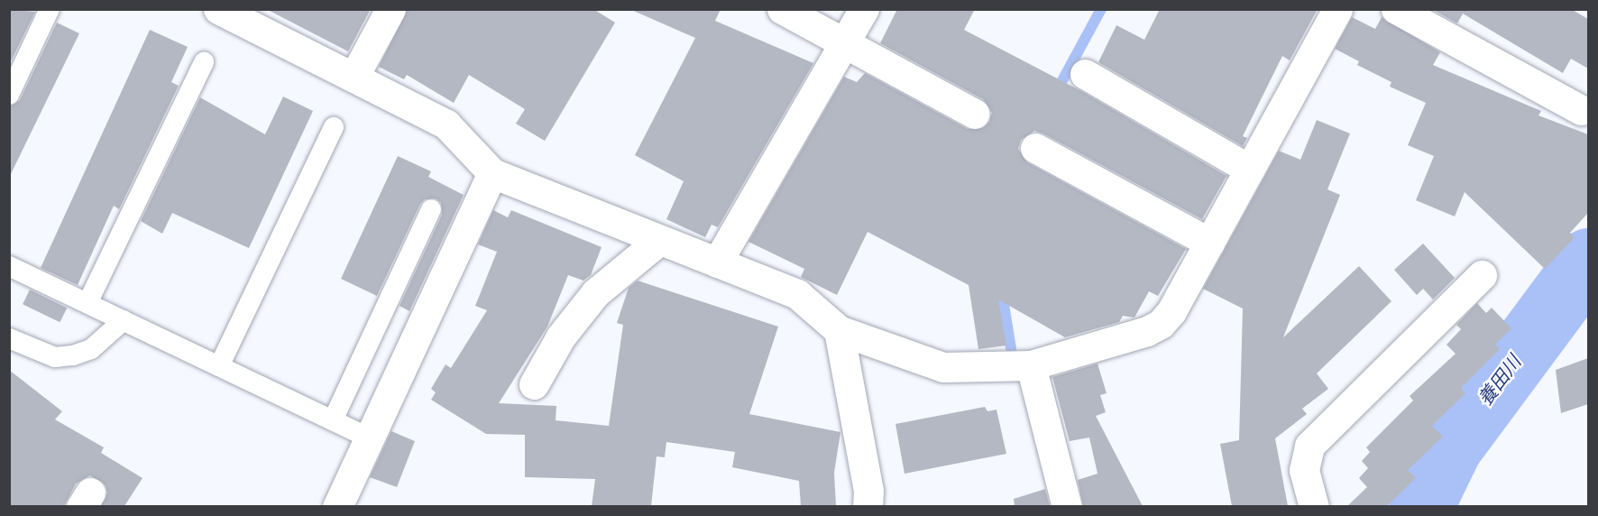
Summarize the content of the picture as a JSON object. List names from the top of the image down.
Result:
{
  "water": ["養田川"]
}
